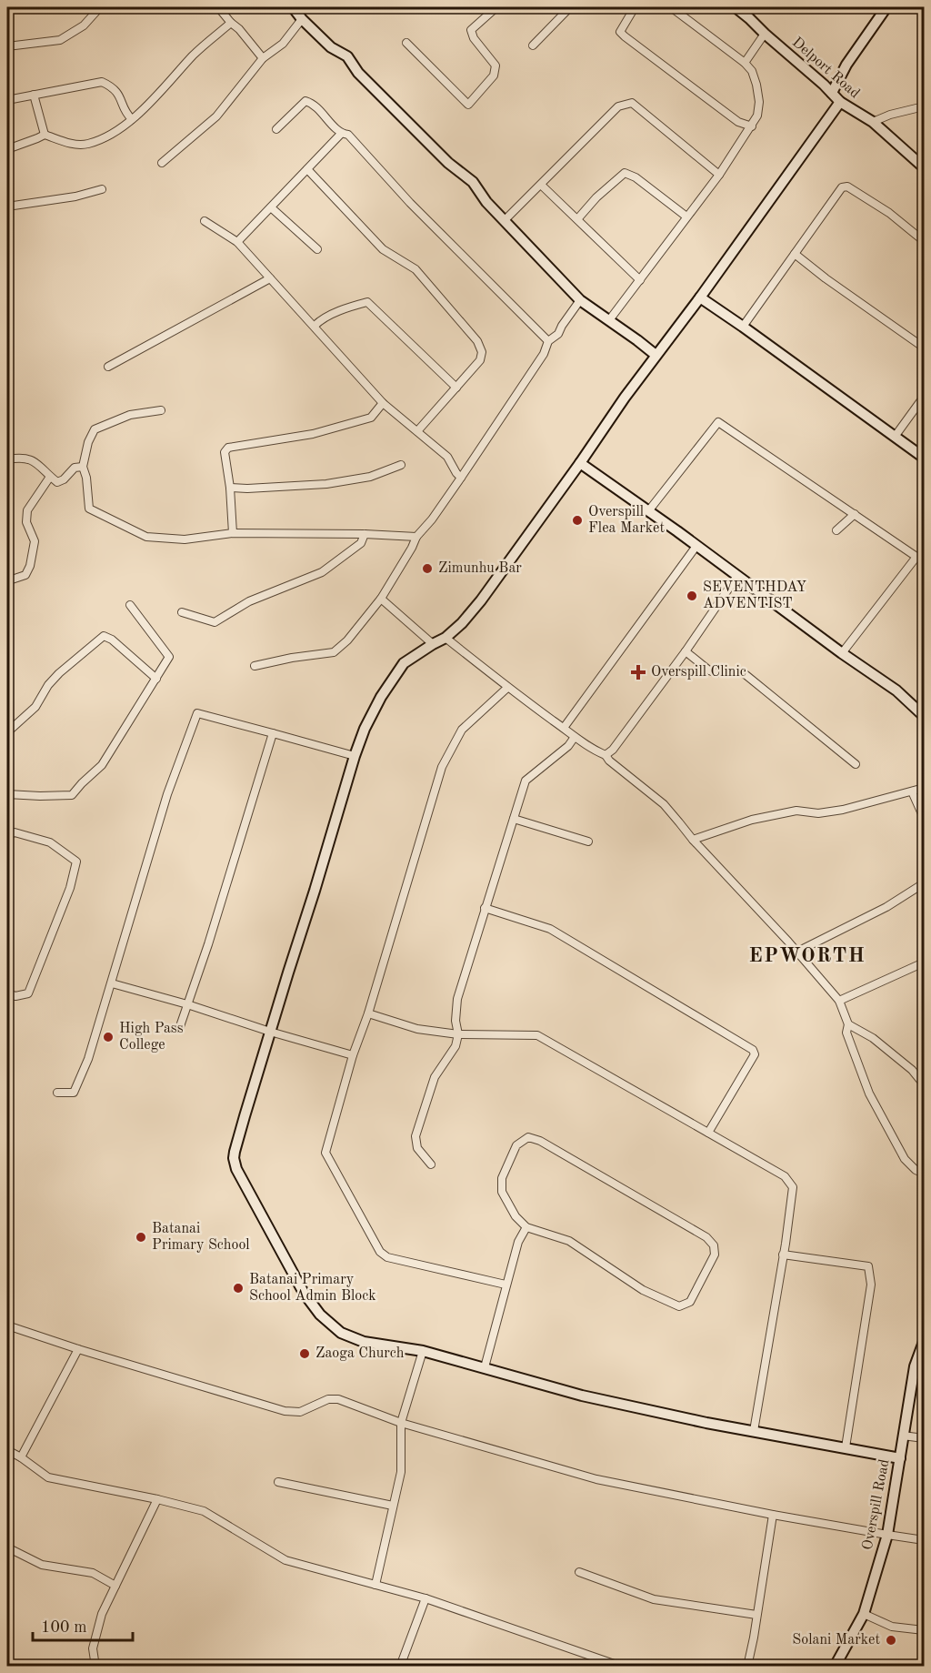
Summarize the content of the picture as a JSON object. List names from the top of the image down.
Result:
{
  "streets": {
    "street": ["Delport Road", "Overspill Road"]
  },
  "districts": ["EPWORTH"],
  "places": {
    "other": [
      "Overspill Flea Market",
      "Zimunhu Bar",
      "SEVENTHDAY ADVENTIST",
      "High Pass College",
      "Batanai Primary School",
      "Batanai Primary School Admin Block",
      "Zaoga Church",
      "Solani Market"
    ],
    "health": ["Overspill Clinic"]
  },
  "scale_bar": "100 m"
}
